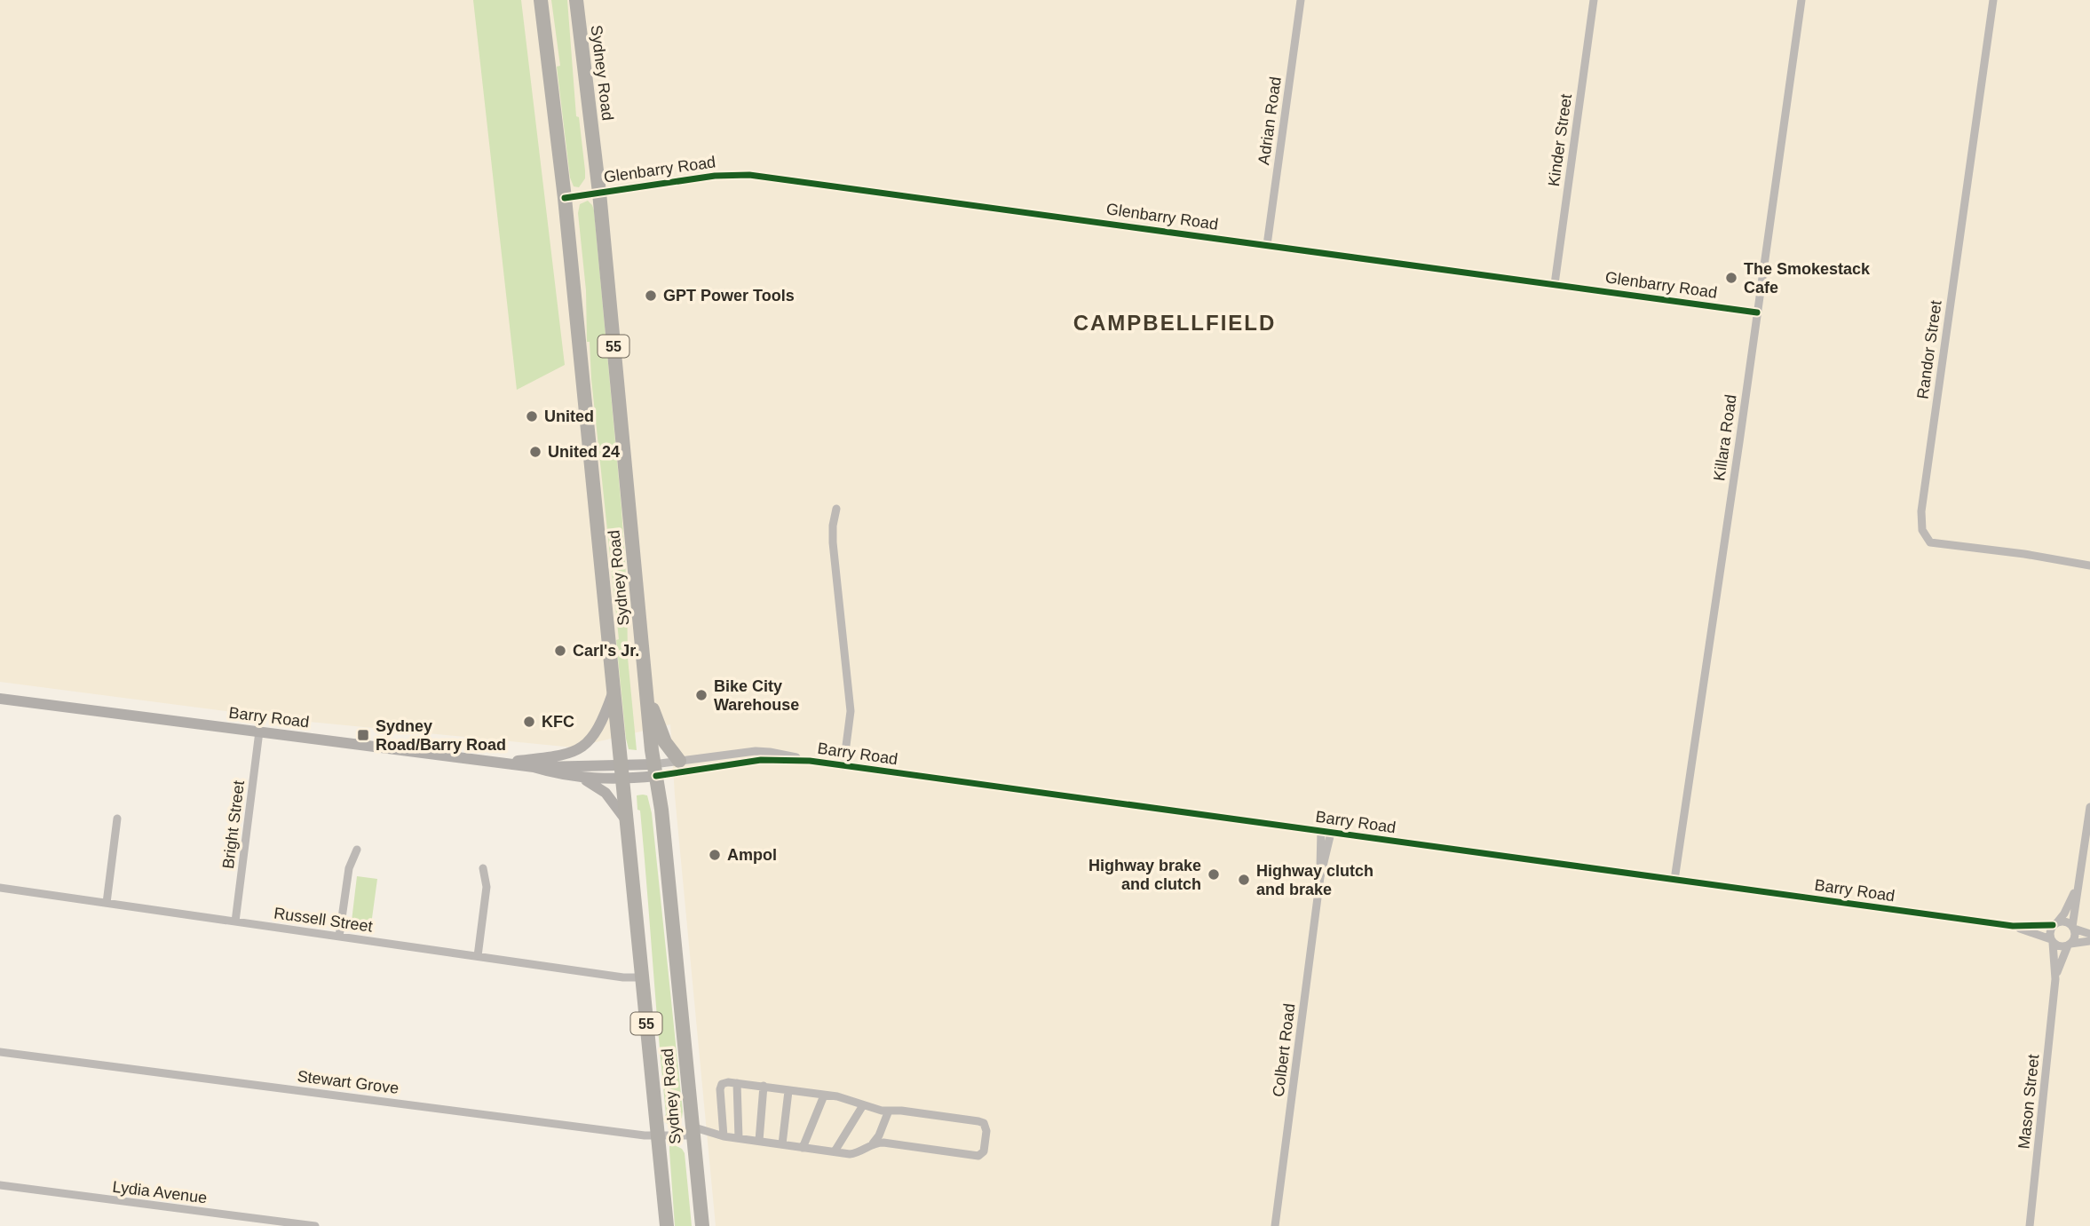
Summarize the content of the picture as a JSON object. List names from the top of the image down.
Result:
{
  "streets": {
    "highway": ["Sydney Road", "55"],
    "main road": ["Barry Road"],
    "street": [
      "Adrian Road",
      "Kinder Street",
      "Glenbarry Road",
      "Randor Street",
      "Killara Road",
      "Bright Street",
      "Russell Street",
      "Colbert Road",
      "Stewart Grove",
      "Mason Street",
      "Lydia Avenue"
    ]
  },
  "crossings": [
    ["Sydney Road", "Glenbarry Road"],
    ["Sydney Road", "Barry Road"],
    ["Sydney Road", "Russell Street"],
    ["Sydney Road", "Stewart Grove"],
    ["Adrian Road", "Glenbarry Road"],
    ["Kinder Street", "Glenbarry Road"],
    ["Glenbarry Road", "Killara Road"],
    ["Killara Road", "Barry Road"],
    ["Barry Road", "Bright Street"],
    ["Barry Road", "Colbert Road"],
    ["Barry Road", "Mason Street"],
    ["Bright Street", "Russell Street"]
  ],
  "districts": ["CAMPBELLFIELD"],
  "places": {
    "other": [
      "The Smokestack Cafe",
      "GPT Power Tools",
      "United",
      "United 24",
      "Carl's Jr.",
      "Bike City Warehouse",
      "KFC",
      "Ampol",
      "Highway brake and clutch",
      "Highway clutch and brake"
    ],
    "transit": ["Sydney Road/Barry Road"]
  }
}
